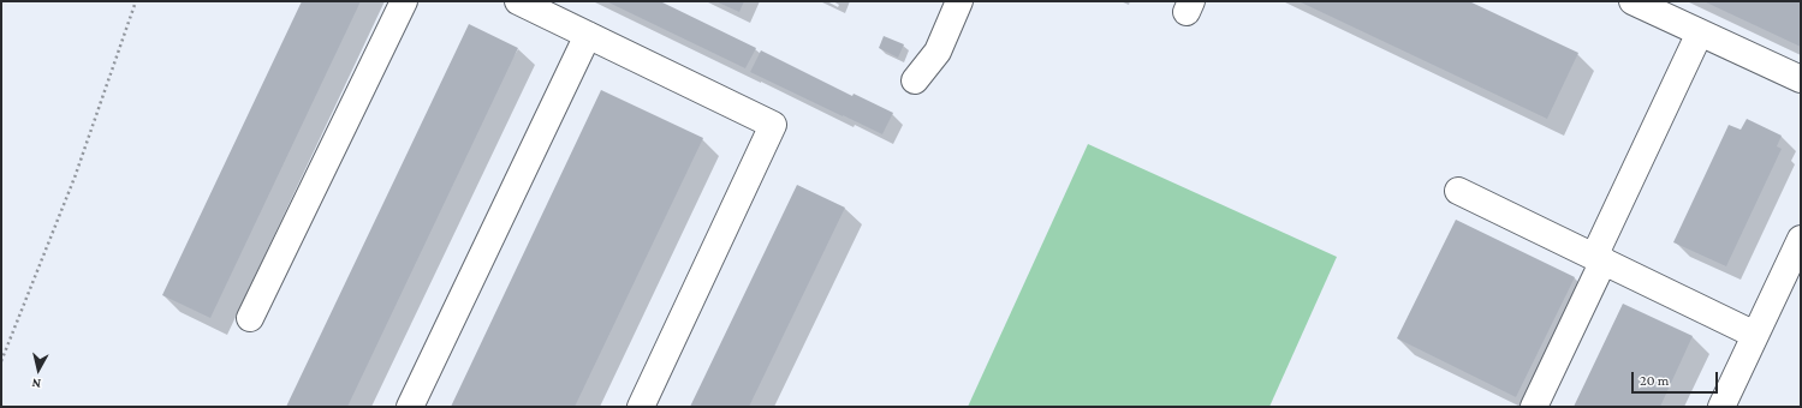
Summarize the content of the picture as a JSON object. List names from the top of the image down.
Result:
{
  "scale_bar": "20 m",
  "north": "bottom"
}
